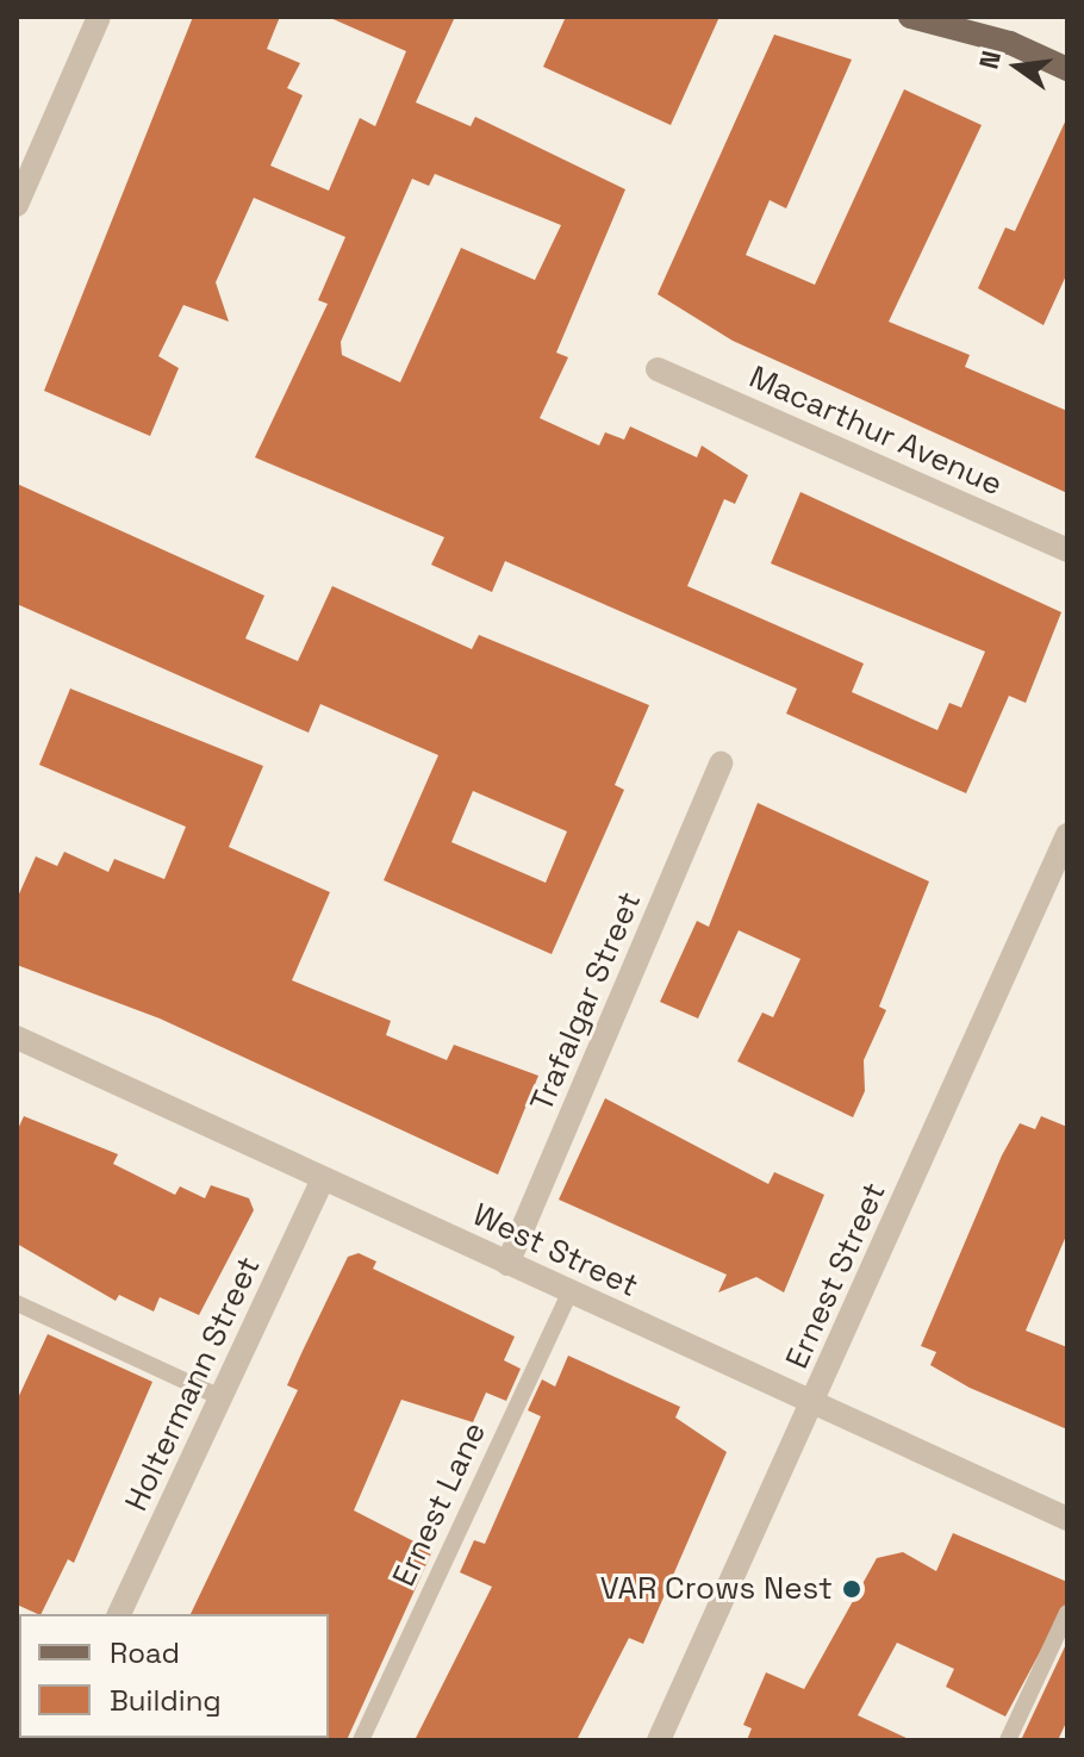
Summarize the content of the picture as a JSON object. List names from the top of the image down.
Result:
{
  "streets": {
    "street": [
      "Macarthur Avenue",
      "Trafalgar Street",
      "West Street",
      "Ernest Street",
      "Holtermann Street"
    ],
    "lane": ["Ernest Lane"]
  },
  "crossings": [
    ["Trafalgar Street", "West Street"],
    ["West Street", "Ernest Street"],
    ["West Street", "Holtermann Street"],
    ["West Street", "Ernest Lane"]
  ],
  "places": ["VAR Crows Nest"],
  "legend": ["Road", "Building"],
  "north": "left"
}
